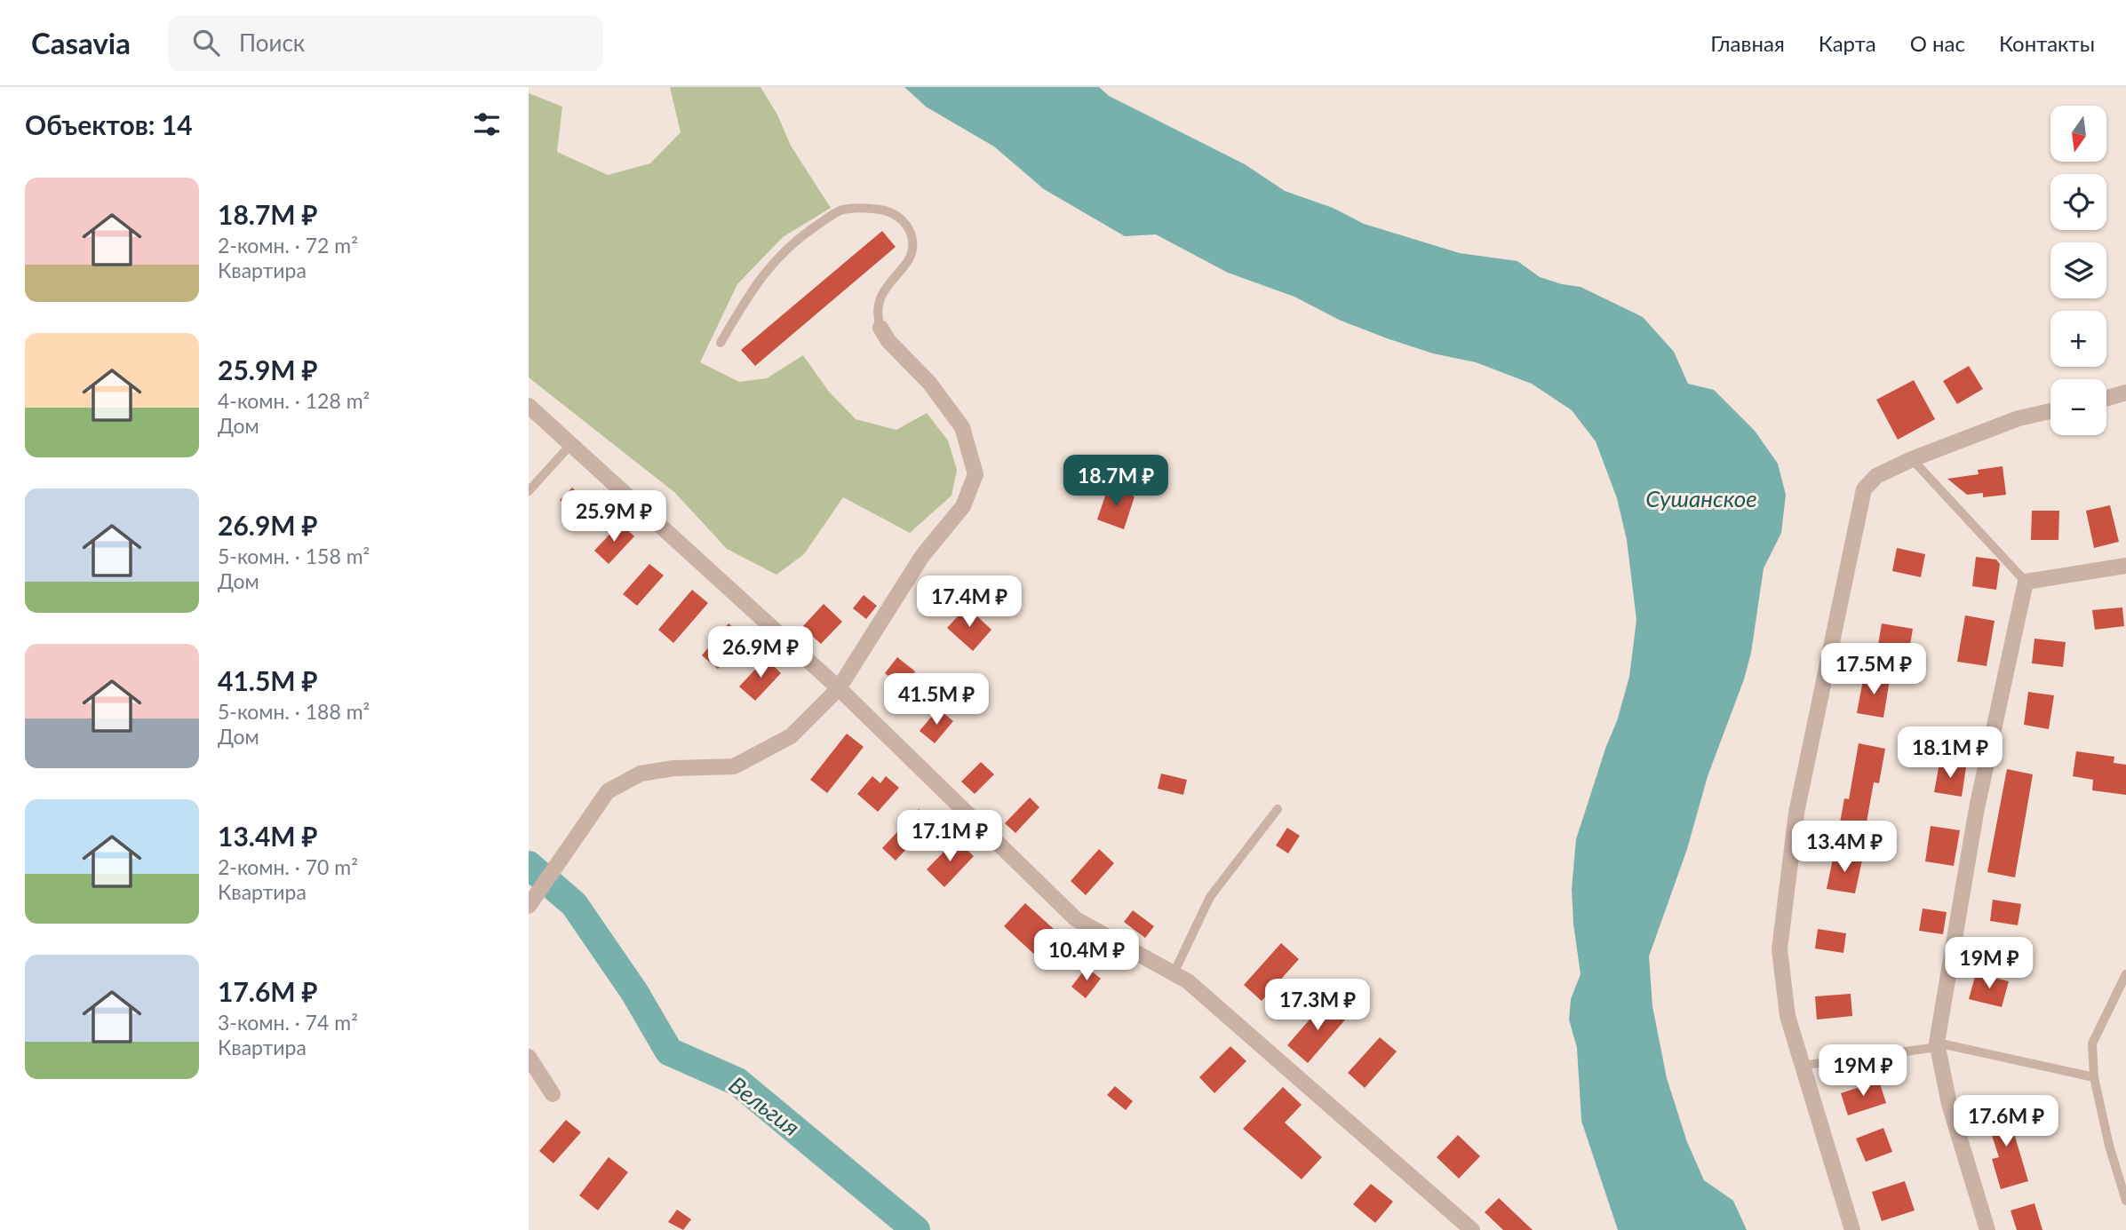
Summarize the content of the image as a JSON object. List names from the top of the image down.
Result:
{
  "water": ["Сушанское", "Вельгия"],
  "north": "bottom",
  "page": {
    "header": "Casavia",
    "search": "Поиск",
    "nav": [
      "Главная",
      "Карта",
      "О нас",
      "Контакты"
    ],
    "heading": "Объектов: 14",
    "map_buttons": ["+", "−"],
    "list": [
      {
        "name": "18.7M ₽",
        "note": "2-комн. · 72 m² · Квартира"
      },
      {
        "name": "25.9M ₽",
        "note": "4-комн. · 128 m² · Дом"
      },
      {
        "name": "26.9M ₽",
        "note": "5-комн. · 158 m² · Дом"
      },
      {
        "name": "41.5M ₽",
        "note": "5-комн. · 188 m² · Дом"
      },
      {
        "name": "13.4M ₽",
        "note": "2-комн. · 70 m² · Квартира"
      },
      {
        "name": "17.6M ₽",
        "note": "3-комн. · 74 m² · Квартира"
      }
    ],
    "price": [
      "18.7M ₽",
      "25.9M ₽",
      "17.4M ₽",
      "26.9M ₽",
      "17.5M ₽",
      "41.5M ₽",
      "18.1M ₽",
      "17.1M ₽",
      "13.4M ₽",
      "10.4M ₽",
      "19M ₽",
      "17.3M ₽",
      "19M ₽",
      "17.6M ₽"
    ]
  }
}
